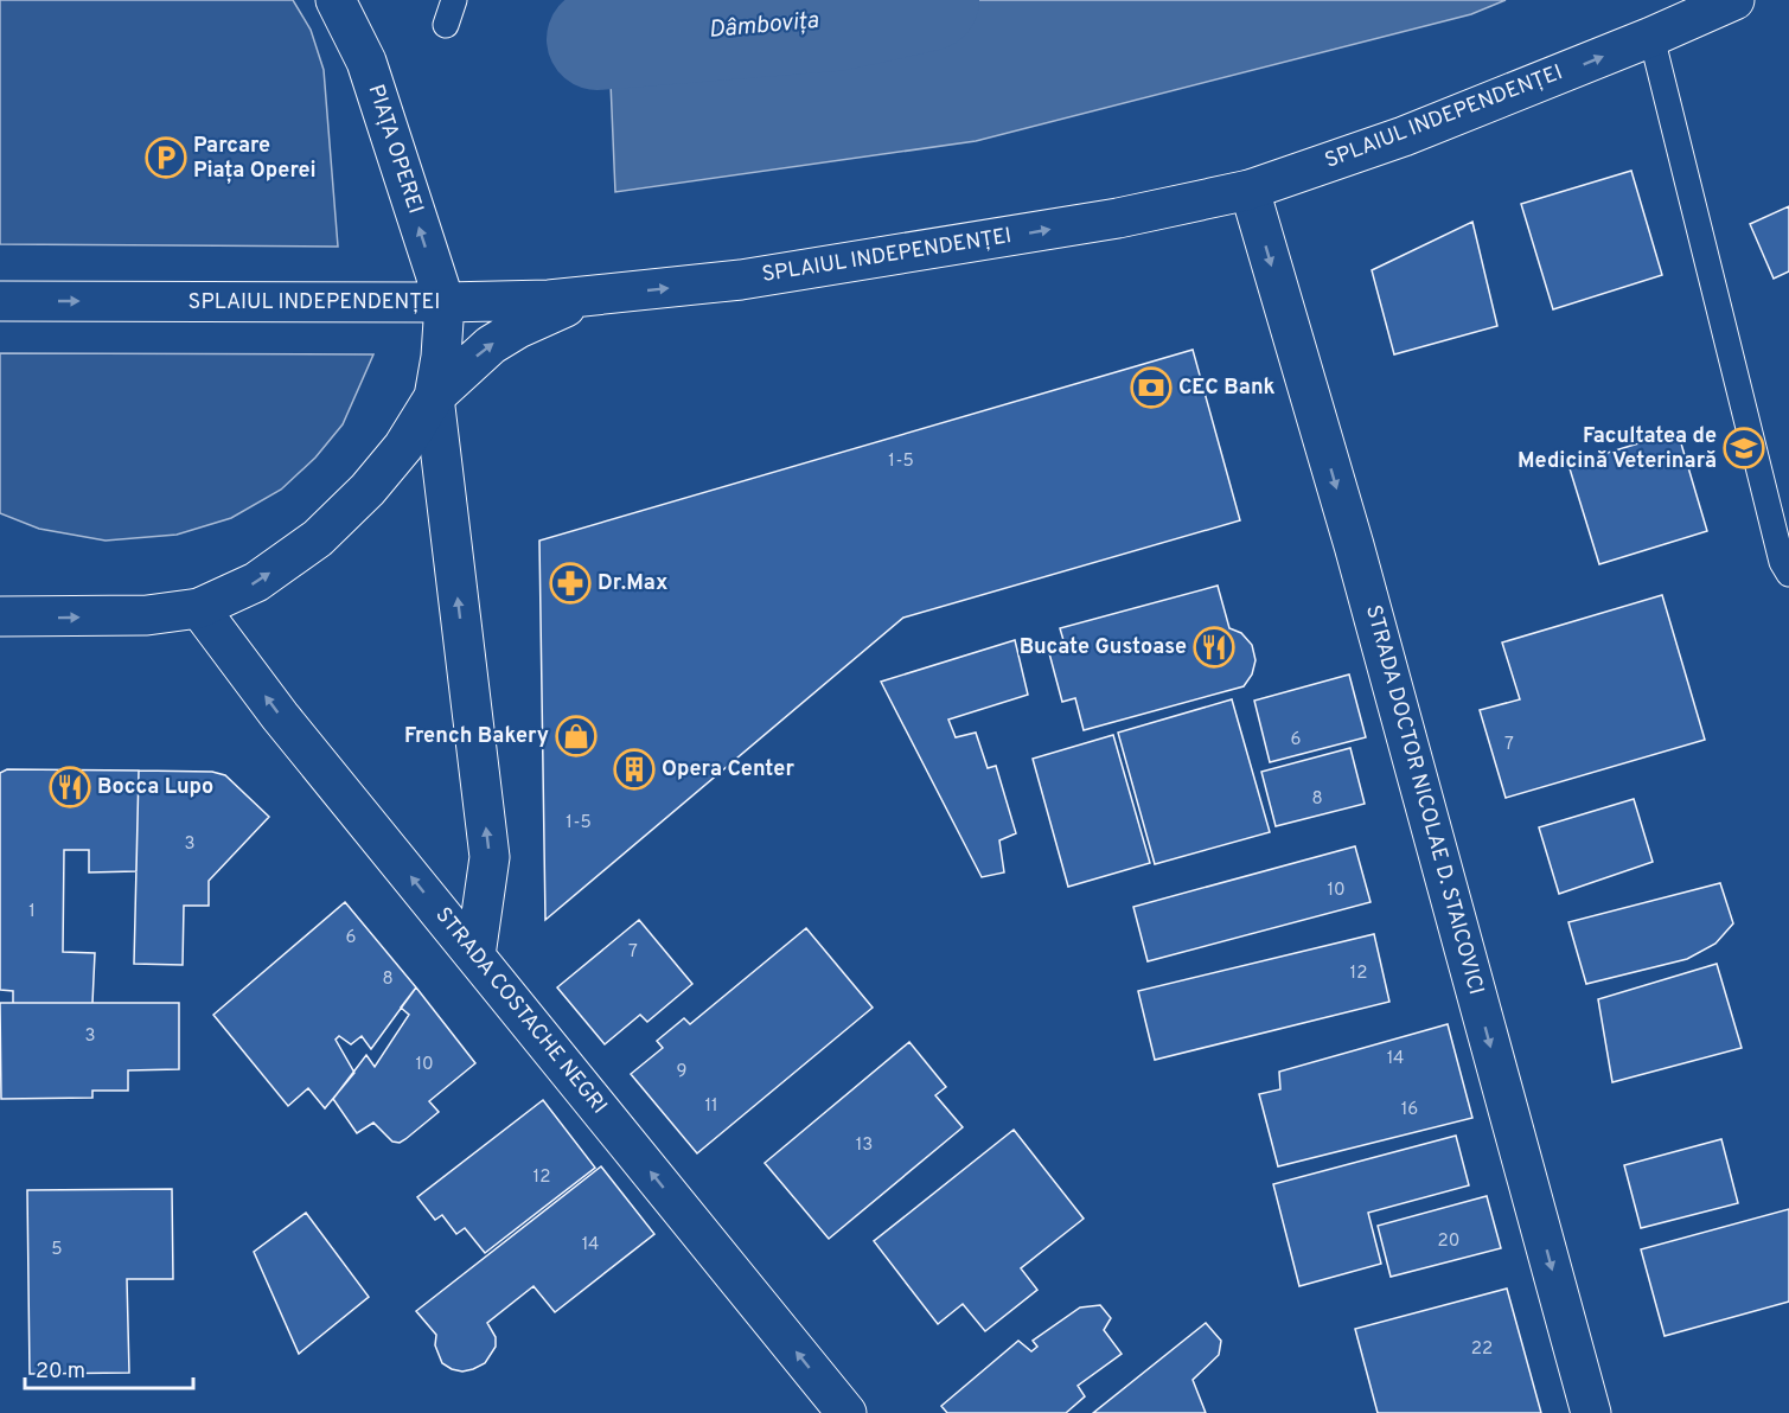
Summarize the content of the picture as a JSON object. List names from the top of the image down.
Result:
{
  "streets": {
    "main road": [
      "SPLAIUL INDEPENDENȚEI",
      "PIAȚA OPEREI",
      "STRADA DOCTOR NICOLAE D. STAICOVICI",
      "STRADA COSTACHE NEGRI"
    ]
  },
  "crossings": [
    ["SPLAIUL INDEPENDENȚEI", "PIAȚA OPEREI"],
    ["SPLAIUL INDEPENDENȚEI", "STRADA DOCTOR NICOLAE D. STAICOVICI"]
  ],
  "one_way": [
    "SPLAIUL INDEPENDENȚEI",
    "PIAȚA OPEREI",
    "STRADA DOCTOR NICOLAE D. STAICOVICI",
    "STRADA COSTACHE NEGRI"
  ],
  "water": ["Dâmbovița"],
  "places": {
    "parking": ["Parcare Piața Operei"],
    "bank": ["CEC Bank"],
    "school or university": ["Facultatea de Medicină Veterinară"],
    "pharmacy": ["Dr.Max"],
    "restaurant": ["Bucate Gustoase", "Bocca Lupo"],
    "shop": ["French Bakery"],
    "building": ["Opera Center"]
  },
  "house_numbers": [
    "1-5",
    "6",
    "7",
    "8",
    "1-5",
    "3",
    "10",
    "1",
    "6",
    "7",
    "12",
    "8",
    "3",
    "14",
    "10",
    "9",
    "11",
    "16",
    "13",
    "12",
    "20",
    "14",
    "5",
    "22"
  ],
  "scale_bar": "20 m"
}
